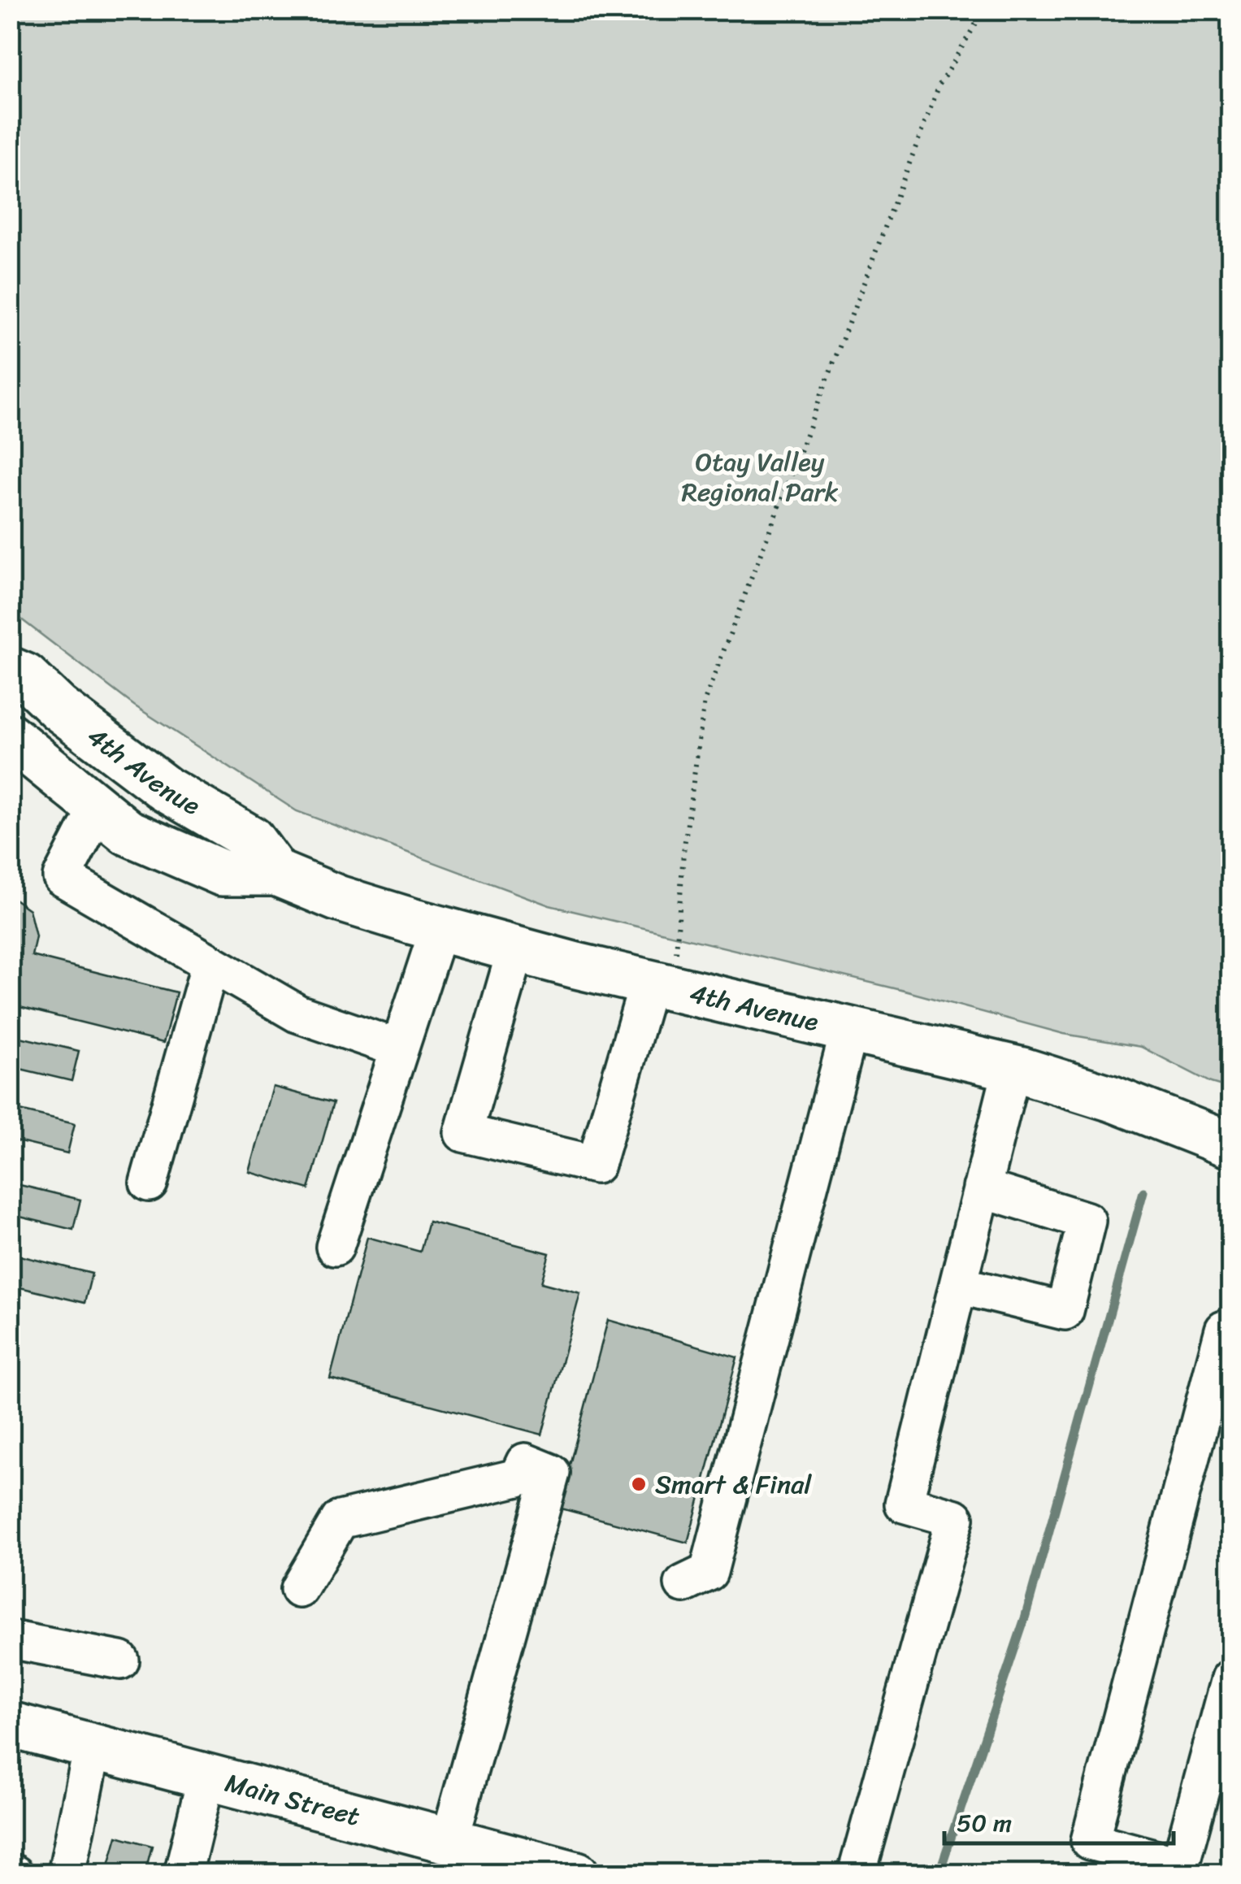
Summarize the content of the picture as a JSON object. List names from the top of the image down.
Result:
{
  "streets": {
    "main road": ["4th Avenue", "Main Street"]
  },
  "parks": ["Otay Valley Regional Park"],
  "places": ["Smart & Final"],
  "scale_bar": "50 m"
}
